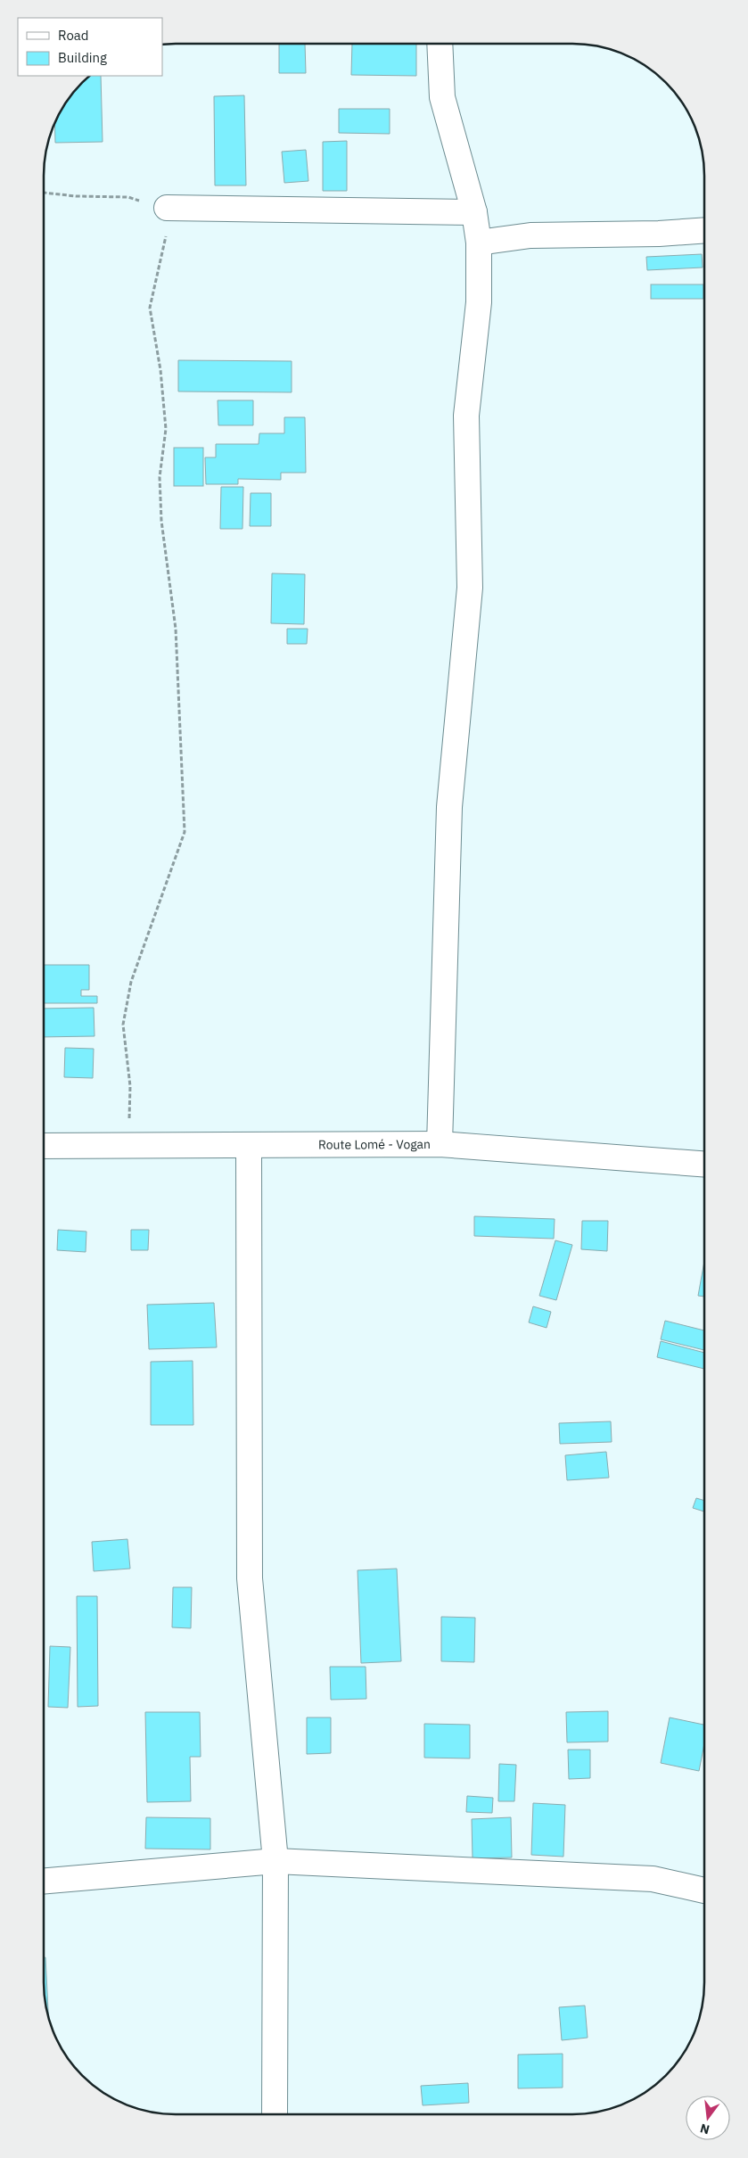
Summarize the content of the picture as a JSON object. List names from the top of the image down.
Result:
{
  "streets": {
    "street": ["Route Lomé - Vogan"]
  },
  "legend": ["Road", "Building"],
  "north": "bottom"
}
